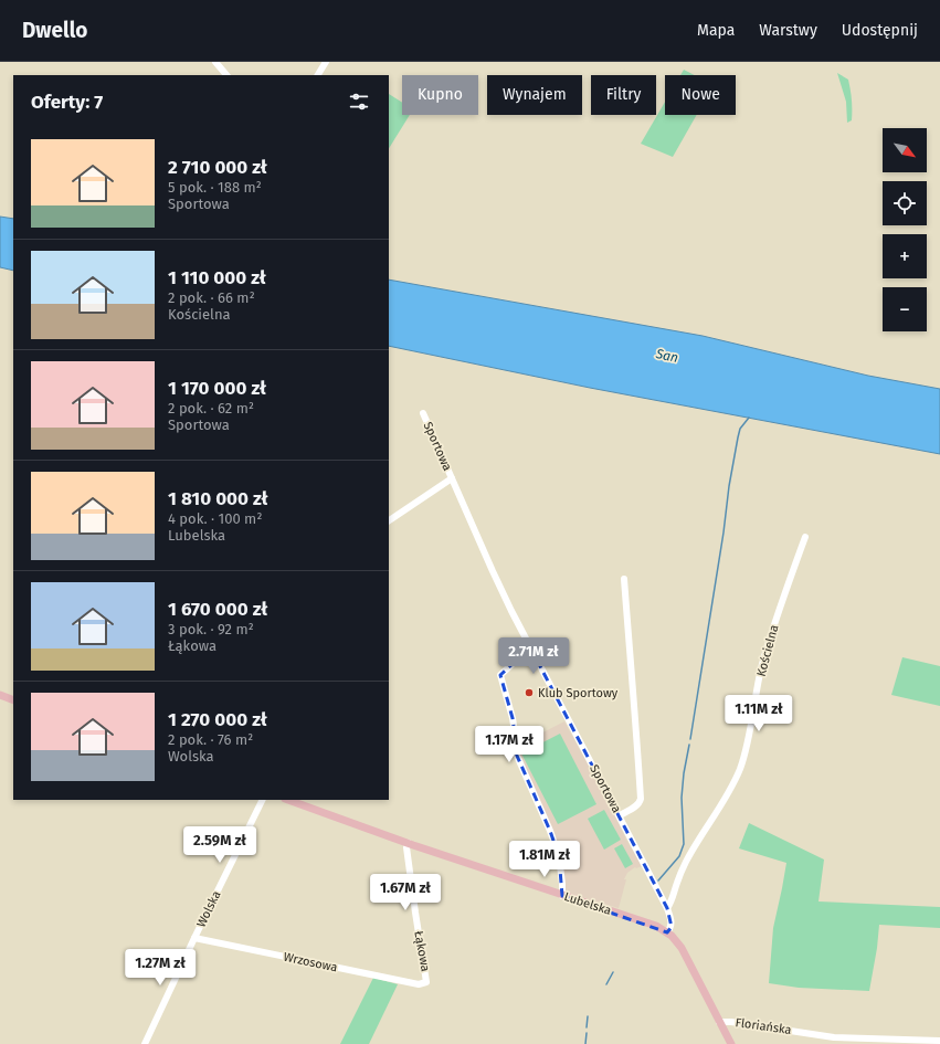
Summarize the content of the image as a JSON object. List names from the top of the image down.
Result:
{
  "streets": {
    "main road": ["Lubelska"],
    "street": [
      "Sportowa",
      "Kościelna",
      "Wolska",
      "Łąkowa",
      "Wrzosowa",
      "Floriańska"
    ]
  },
  "crossings": [
    ["Sportowa", "Kościelna"],
    ["Sportowa", "Lubelska"],
    ["Lubelska", "Łąkowa"],
    ["Lubelska", "Floriańska"],
    ["Wolska", "Wrzosowa"],
    ["Łąkowa", "Wrzosowa"]
  ],
  "water": ["San"],
  "places": ["Klub Sportowy"],
  "north": "bottom right",
  "page": {
    "header": "Dwello",
    "nav": ["Mapa", "Warstwy", "Udostępnij"],
    "chip": [
      "Kupno",
      "Wynajem",
      "Filtry",
      "Nowe"
    ],
    "heading": "Oferty: 7",
    "map_buttons": ["+", "−"],
    "list": [
      {
        "name": "2 710 000 zł",
        "note": "5 pok. · 188 m² · Sportowa"
      },
      {
        "name": "1 110 000 zł",
        "note": "2 pok. · 66 m² · Kościelna"
      },
      {
        "name": "1 170 000 zł",
        "note": "2 pok. · 62 m² · Sportowa"
      },
      {
        "name": "1 810 000 zł",
        "note": "4 pok. · 100 m² · Lubelska"
      },
      {
        "name": "1 670 000 zł",
        "note": "3 pok. · 92 m² · Łąkowa"
      },
      {
        "name": "1 270 000 zł",
        "note": "2 pok. · 76 m² · Wolska"
      }
    ],
    "price": [
      "2.71M zł",
      "1.11M zł",
      "1.17M zł",
      "2.59M zł",
      "1.81M zł",
      "1.67M zł",
      "1.27M zł"
    ]
  }
}
